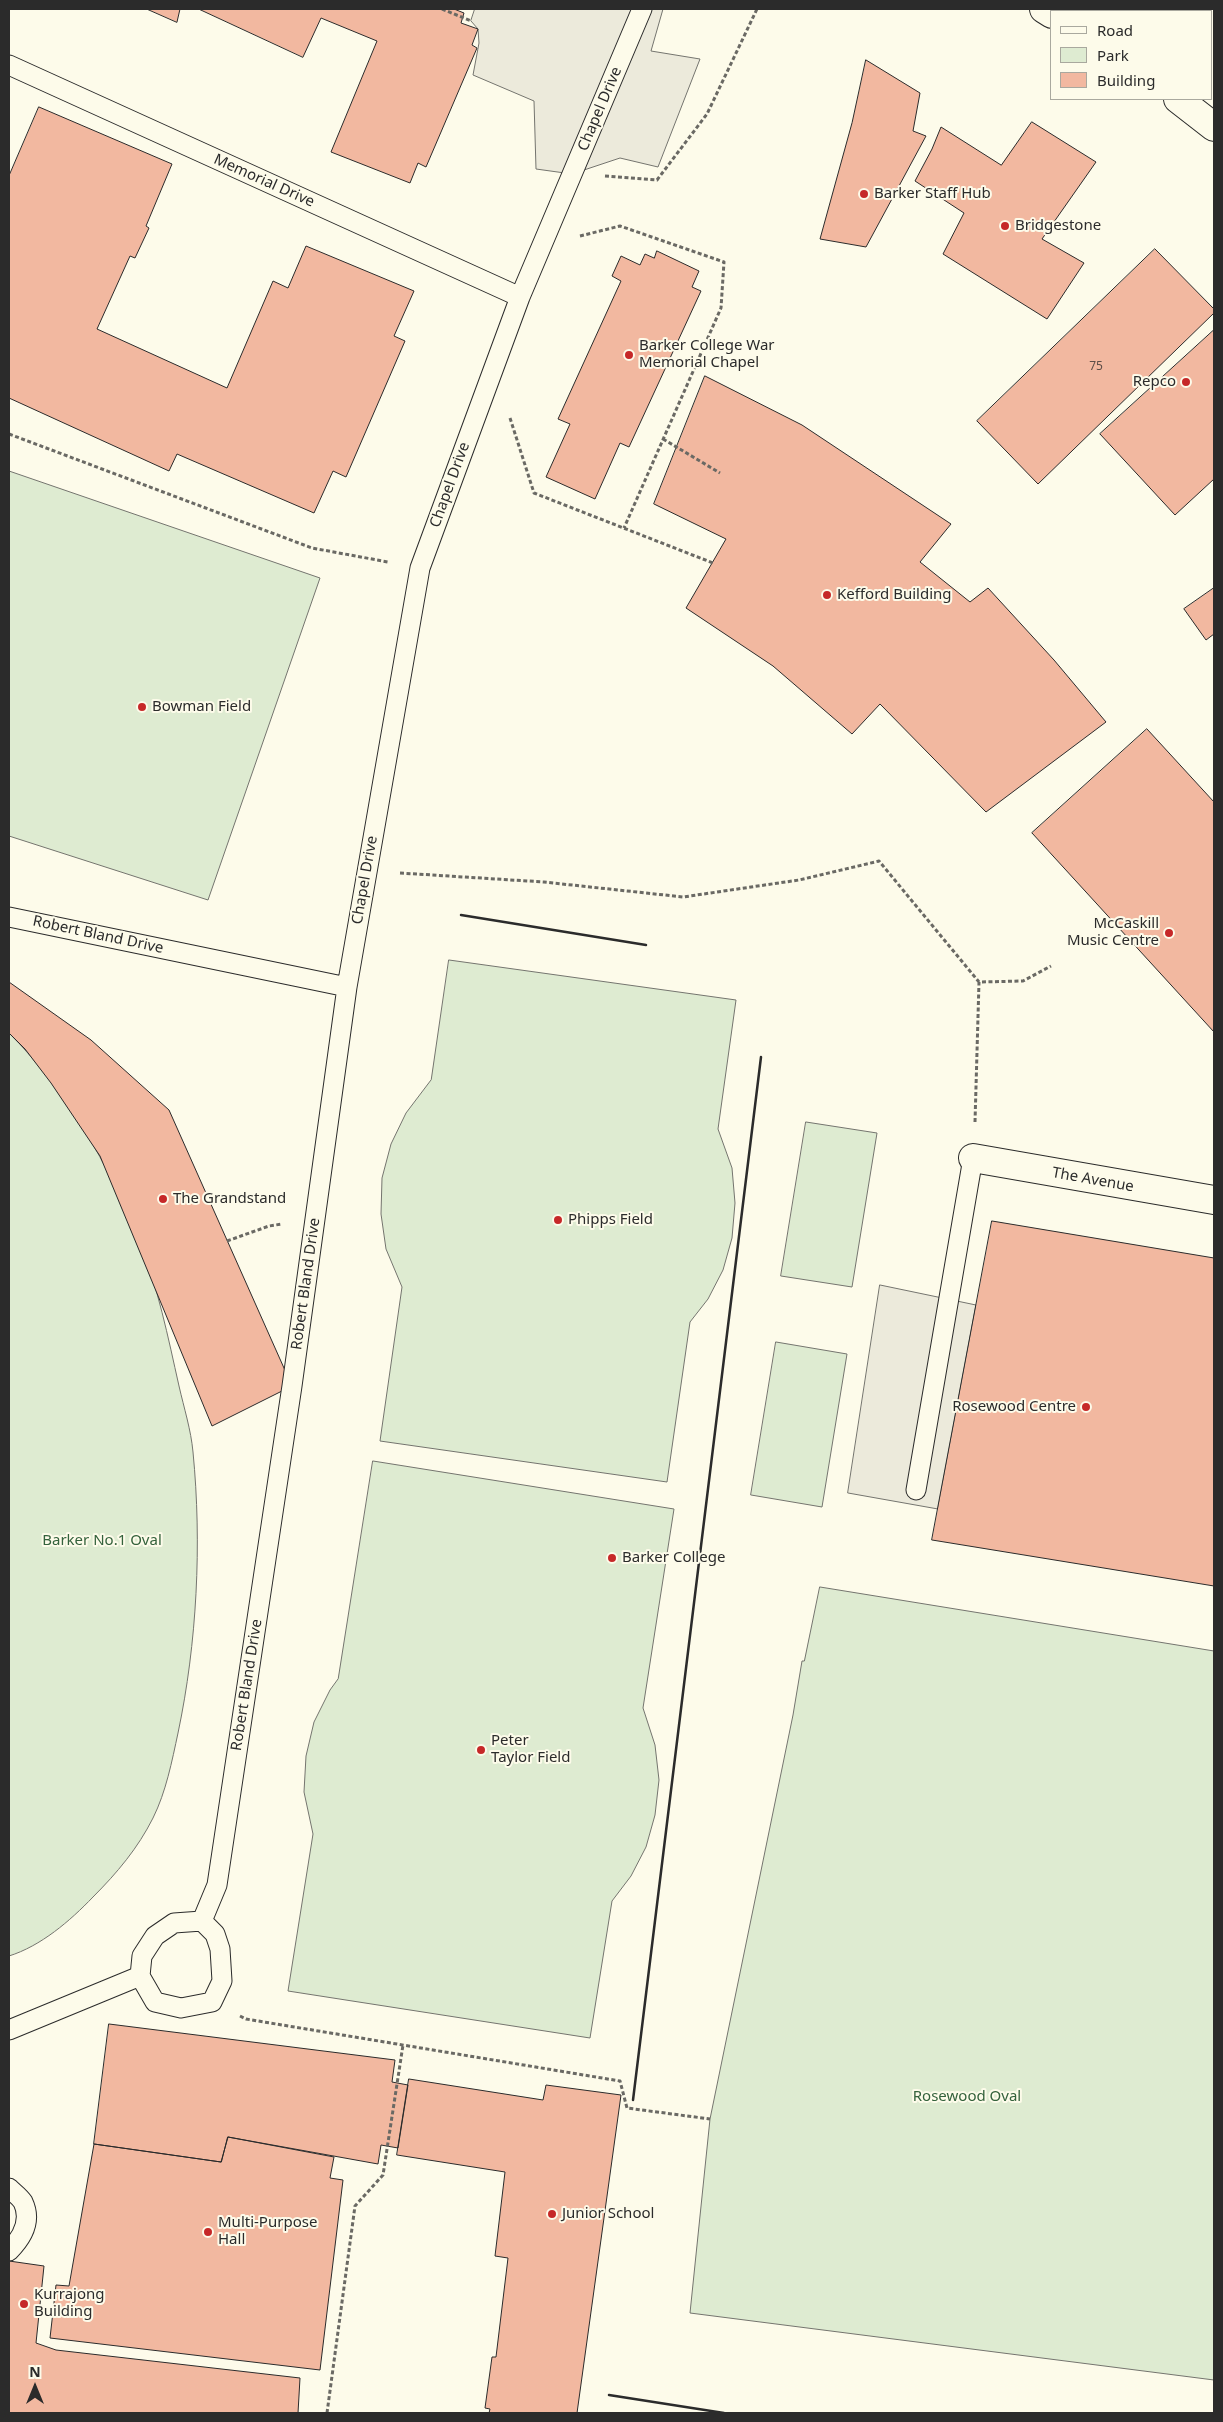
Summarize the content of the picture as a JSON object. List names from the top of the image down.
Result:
{
  "streets": {
    "street": ["The Avenue"],
    "lane": ["Chapel Drive", "Memorial Drive", "Robert Bland Drive"]
  },
  "crossings": [
    ["Chapel Drive", "Memorial Drive"],
    ["Chapel Drive", "Robert Bland Drive"]
  ],
  "parks": ["Barker No.1 Oval", "Rosewood Oval"],
  "places": [
    "Barker Staff Hub",
    "Bridgestone",
    "Barker College War Memorial Chapel",
    "Repco",
    "Kefford Building",
    "Bowman Field",
    "McCaskill Music Centre",
    "The Grandstand",
    "Phipps Field",
    "Rosewood Centre",
    "Barker College",
    "Peter Taylor Field",
    "Junior School",
    "Multi-Purpose Hall",
    "Kurrajong Building"
  ],
  "house_numbers": ["75"],
  "legend": ["Road", "Park", "Building"],
  "north": "top"
}
